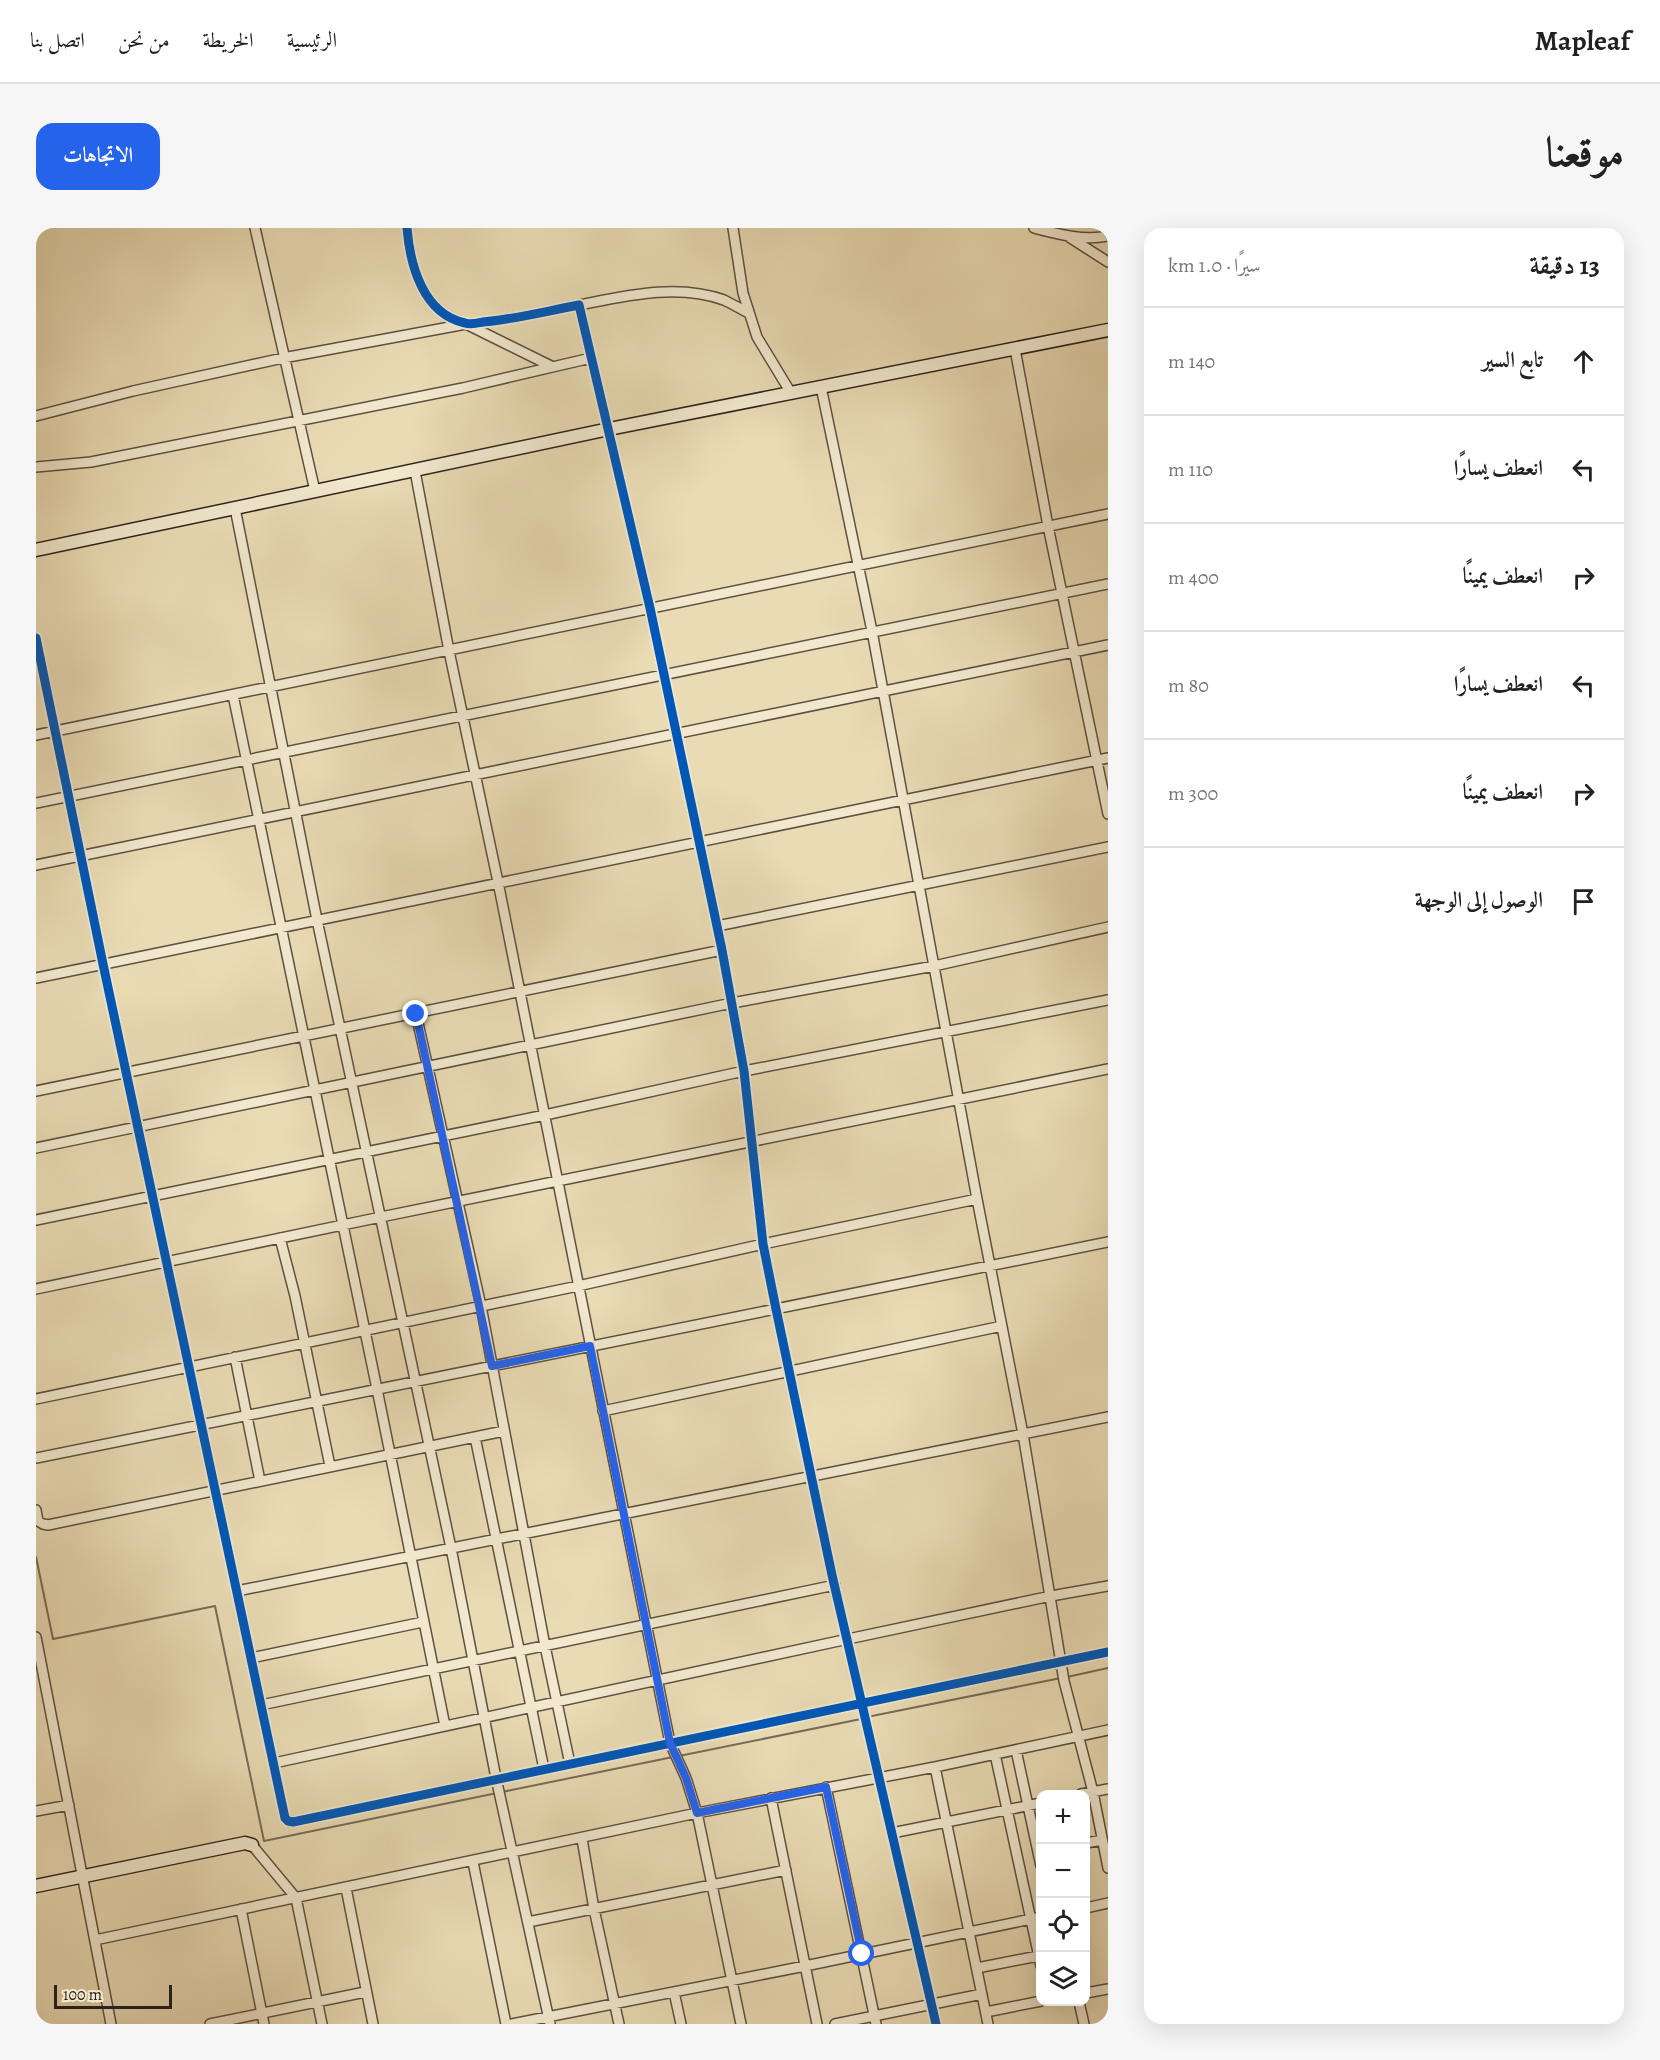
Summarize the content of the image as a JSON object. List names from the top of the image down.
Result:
{
  "scale_bar": "100 m",
  "page": {
    "header": "Mapleaf",
    "nav": [
      "الرئيسية",
      "الخريطة",
      "من نحن",
      "اتصل بنا"
    ],
    "title": "موقعنا",
    "buttons": "الاتجاهات",
    "heading": ["13 دقيقة", "سيرًا · 1.0 km"],
    "list": [
      ["تابع السير", "140 m"],
      ["انعطف يسارًا", "110 m"],
      ["انعطف يمينًا", "400 m"],
      ["انعطف يسارًا", "80 m"],
      ["انعطف يمينًا", "300 m"],
      "الوصول إلى الوجهة"
    ],
    "map_buttons": ["+", "−"],
    "scale": "100 m"
  }
}
